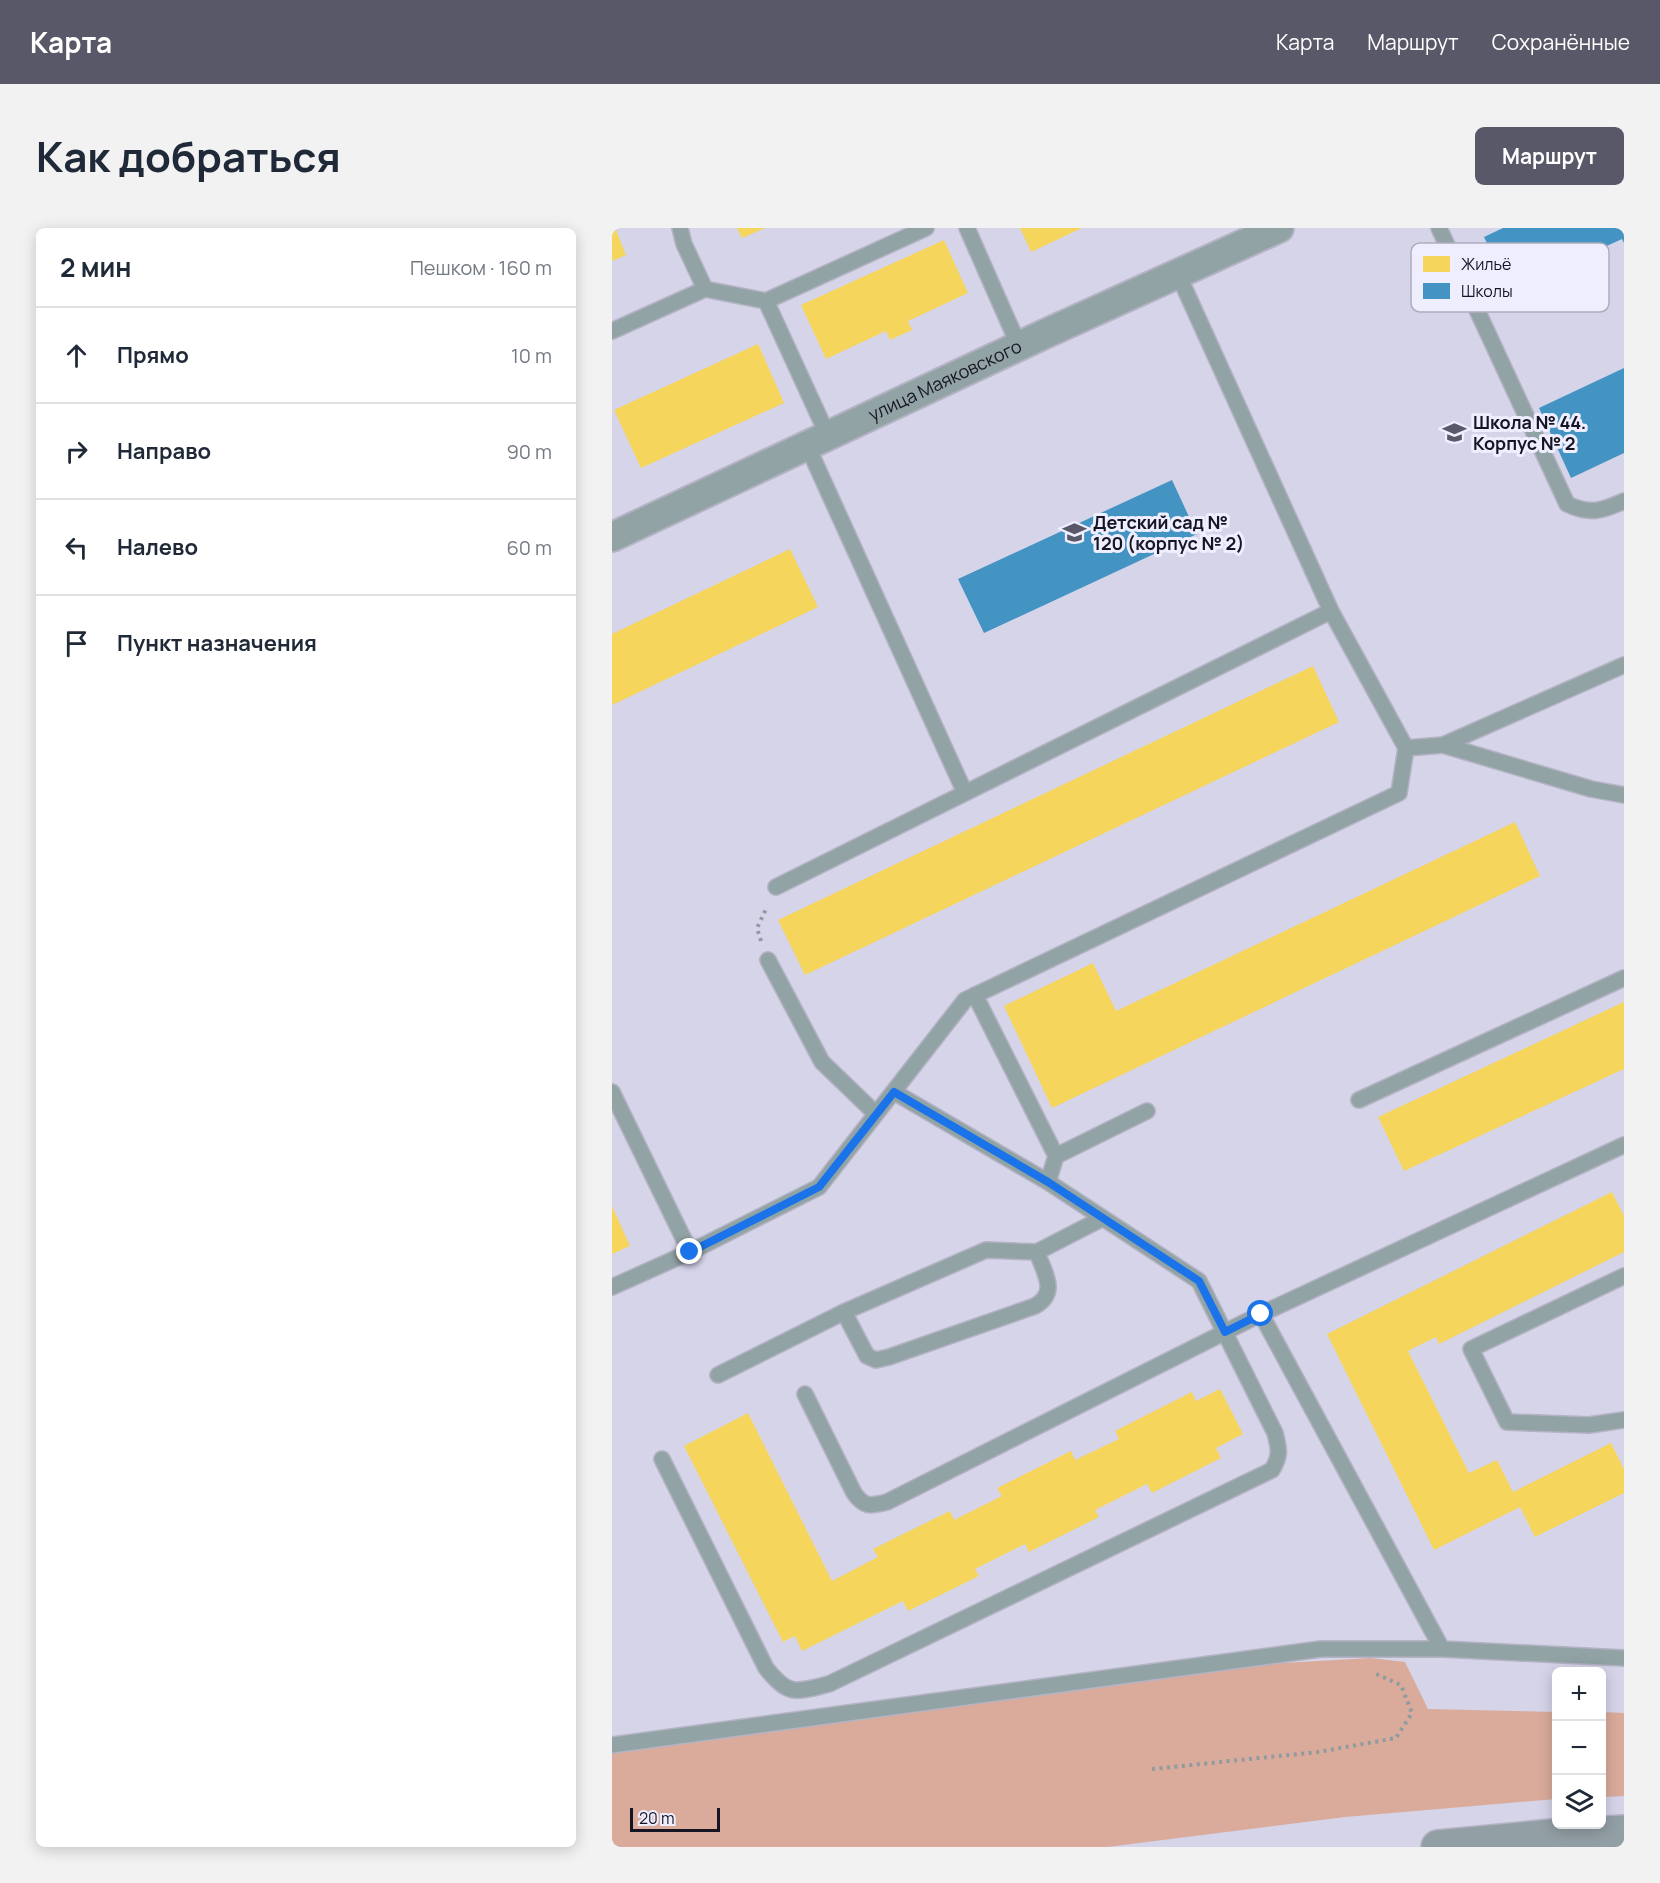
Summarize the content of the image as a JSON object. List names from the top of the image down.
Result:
{
  "streets": {
    "street": ["улица Маяковского"]
  },
  "places": {
    "school or university": ["Школа № 44. Корпус № 2", "Детский сад № 120 (корпус № 2)"]
  },
  "legend": ["Жильё", "Школы"],
  "scale_bar": "20 m",
  "page": {
    "header": "Карта",
    "nav": ["Карта", "Маршрут", "Сохранённые"],
    "title": "Как добраться",
    "buttons": "Маршрут",
    "heading": ["2 мин", "Пешком · 160 m"],
    "list": [
      ["Прямо", "10 m"],
      ["Направо", "90 m"],
      ["Налево", "60 m"],
      "Пункт назначения"
    ],
    "map_buttons": ["+", "−"],
    "scale": "20 m"
  }
}
